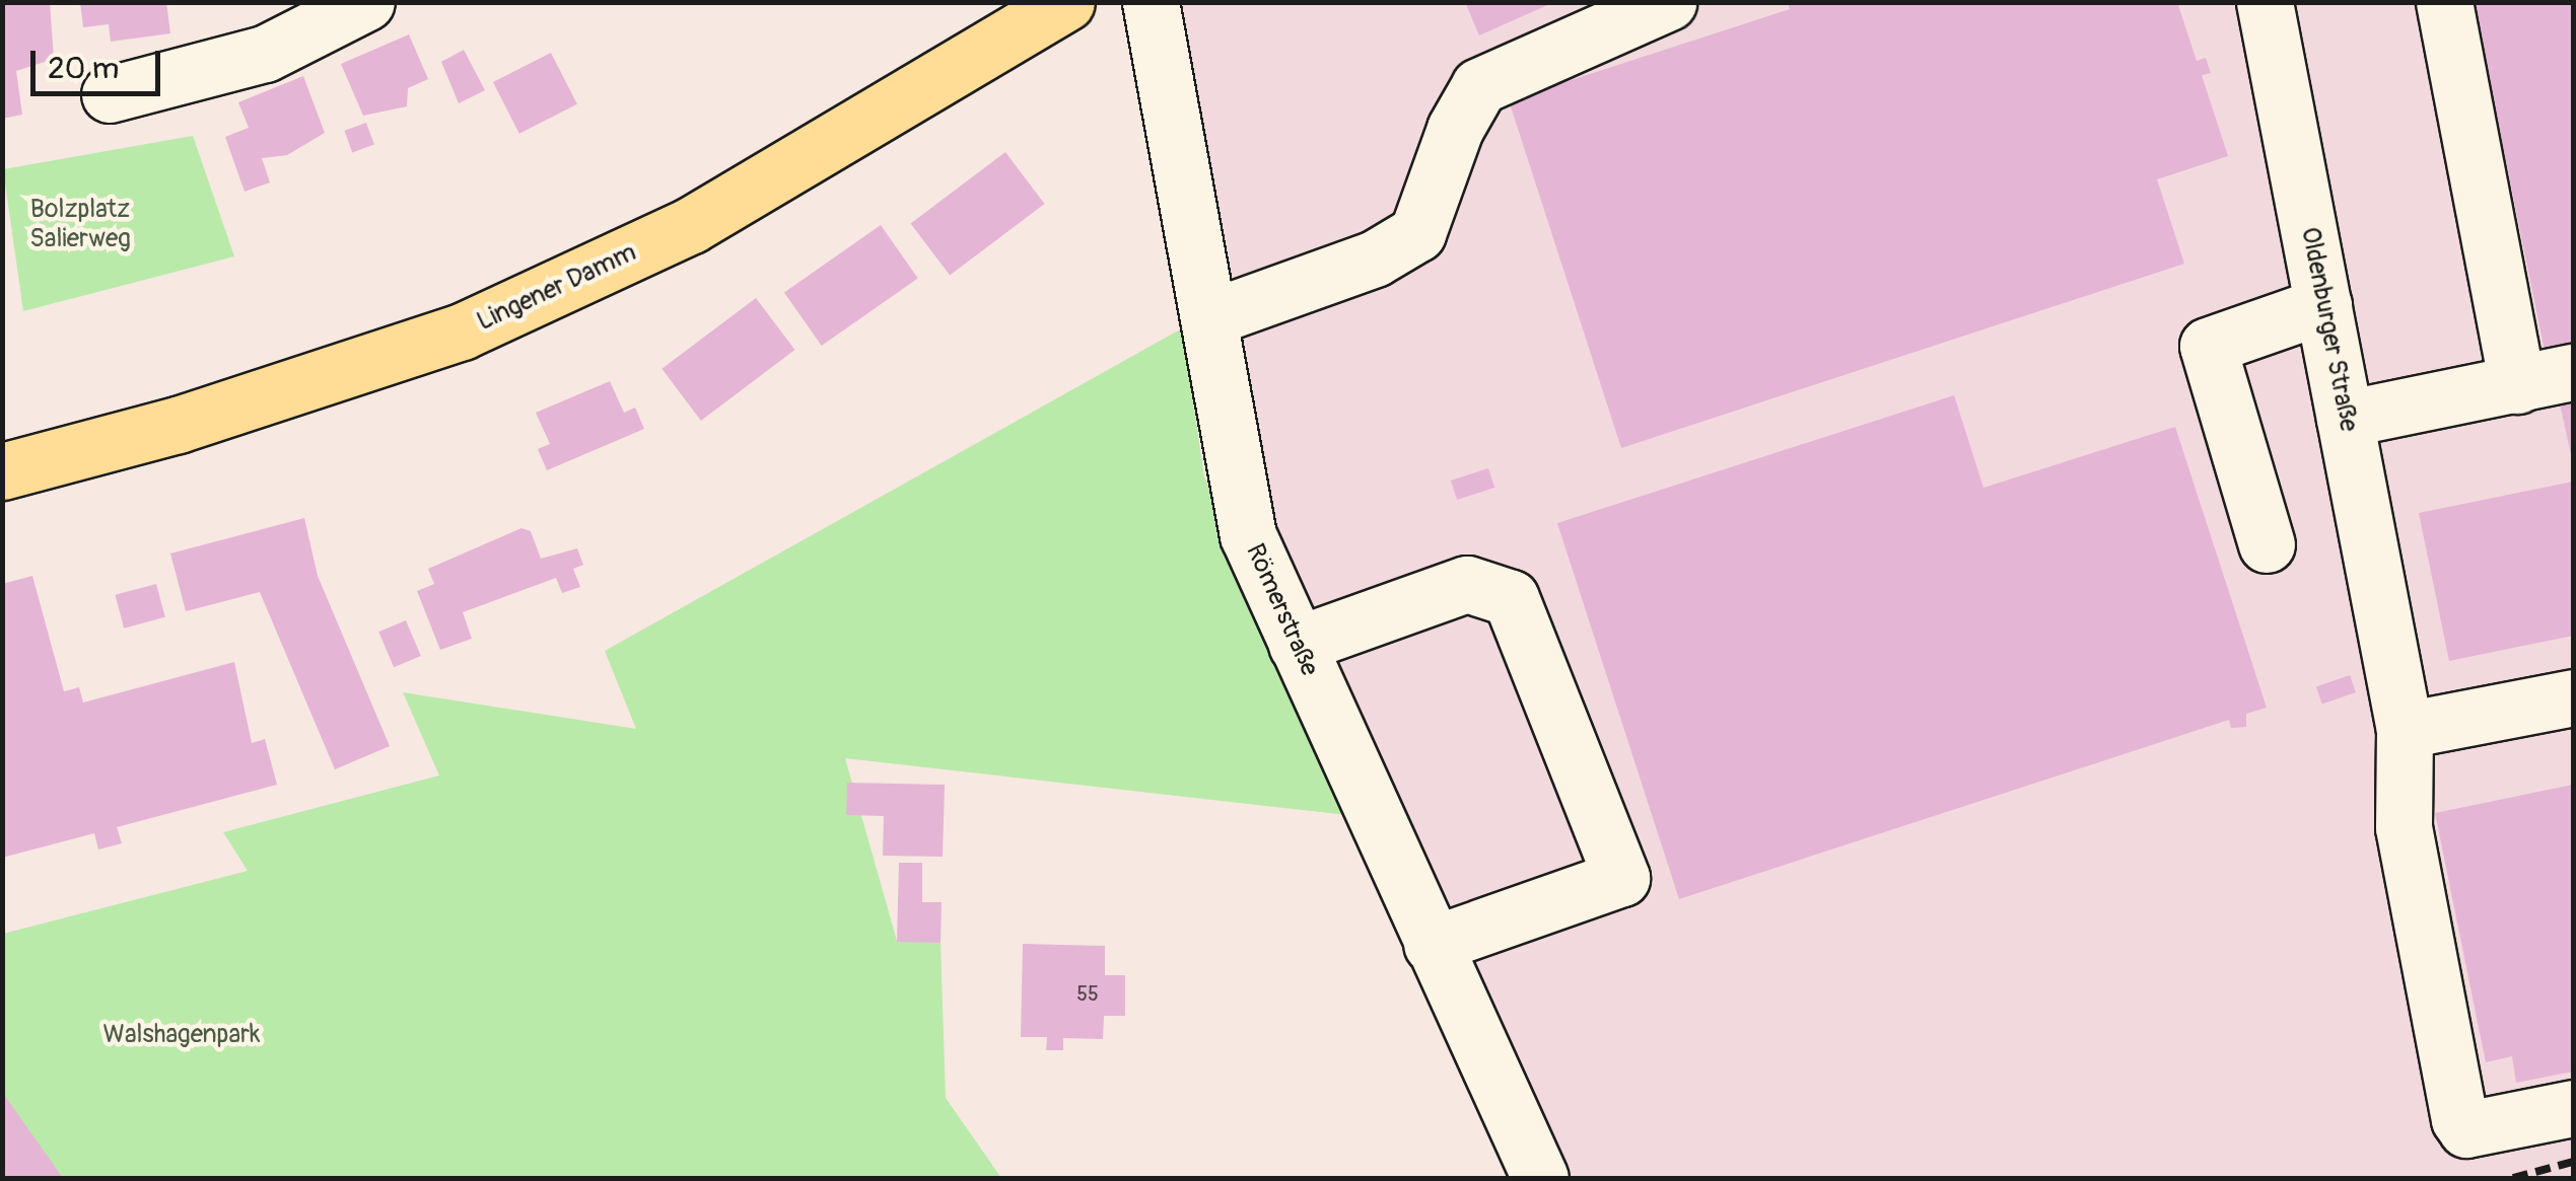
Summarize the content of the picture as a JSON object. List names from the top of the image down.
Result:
{
  "streets": {
    "main road": ["Lingener Damm"],
    "street": ["Oldenburger Straße", "Römerstraße"]
  },
  "parks": ["Bolzplatz Salierweg", "Walshagenpark"],
  "house_numbers": ["55"],
  "scale_bar": "20 m"
}
